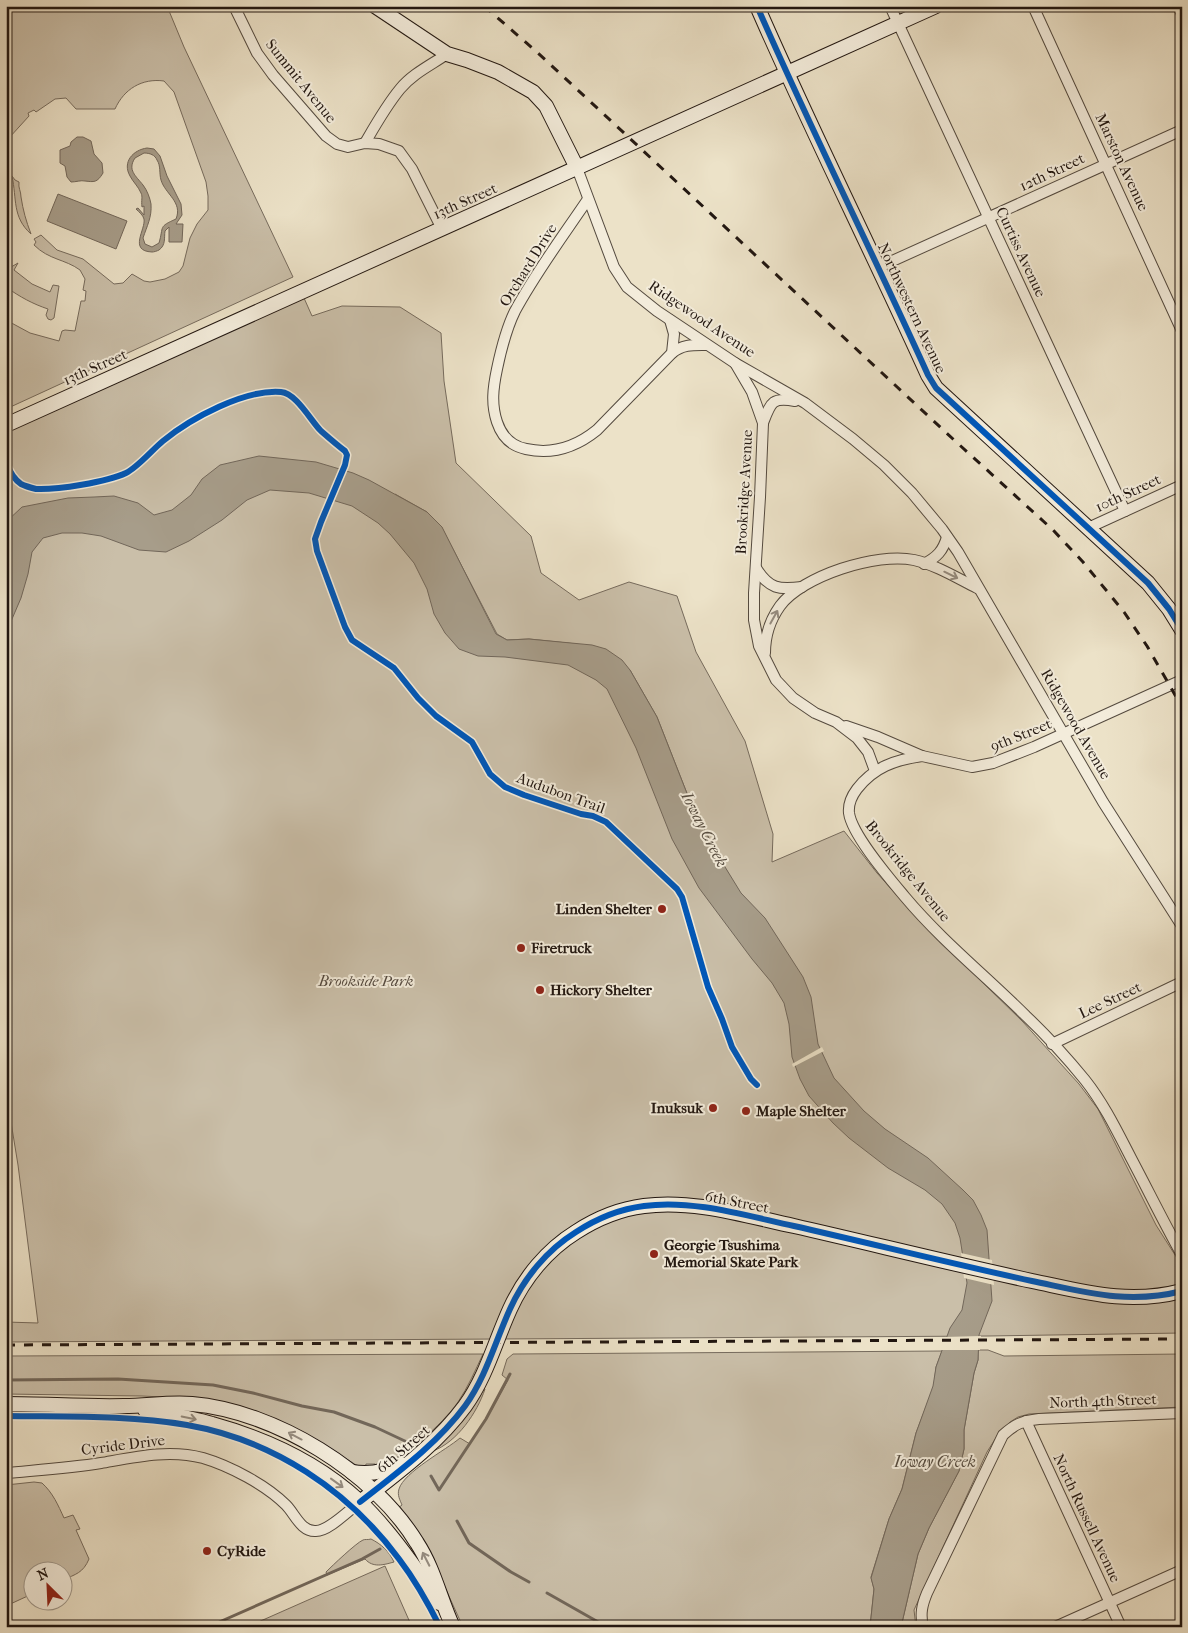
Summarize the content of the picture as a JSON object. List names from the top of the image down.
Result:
{
  "streets": {
    "main road": [
      "13th Street",
      "Northwestern Avenue",
      "Ridgewood Avenue",
      "6th Street"
    ],
    "street": [
      "Summit Avenue",
      "Marston Avenue",
      "12th Street",
      "Curtiss Avenue",
      "Orchard Drive",
      "Brookridge Avenue",
      "10th Street",
      "9th Street",
      "Lee Street",
      "North 4th Street",
      "Cyride Drive",
      "North Russell Avenue"
    ],
    "cycle path": ["Audubon Trail"]
  },
  "crossings": [
    ["Summit Avenue", "13th Street"],
    ["Marston Avenue", "12th Street"],
    ["12th Street", "Curtiss Avenue"],
    ["12th Street", "Northwestern Avenue"],
    ["13th Street", "Curtiss Avenue"],
    ["13th Street", "Northwestern Avenue"],
    ["13th Street", "Ridgewood Avenue"],
    ["Curtiss Avenue", "10th Street"],
    ["Orchard Drive", "Ridgewood Avenue"],
    ["Northwestern Avenue", "10th Street"],
    ["Ridgewood Avenue", "Brookridge Avenue"],
    ["Ridgewood Avenue", "9th Street"],
    ["Brookridge Avenue", "9th Street"],
    ["Brookridge Avenue", "Lee Street"],
    ["6th Street", "Cyride Drive"],
    ["North 4th Street", "North Russell Avenue"]
  ],
  "water": ["Ioway Creek"],
  "parks": ["Brookside Park"],
  "places": [
    "Linden Shelter",
    "Firetruck",
    "Hickory Shelter",
    "Inuksuk",
    "Maple Shelter",
    "Georgie Tsushima Memorial Skate Park",
    "CyRide"
  ],
  "north": "top left"
}
